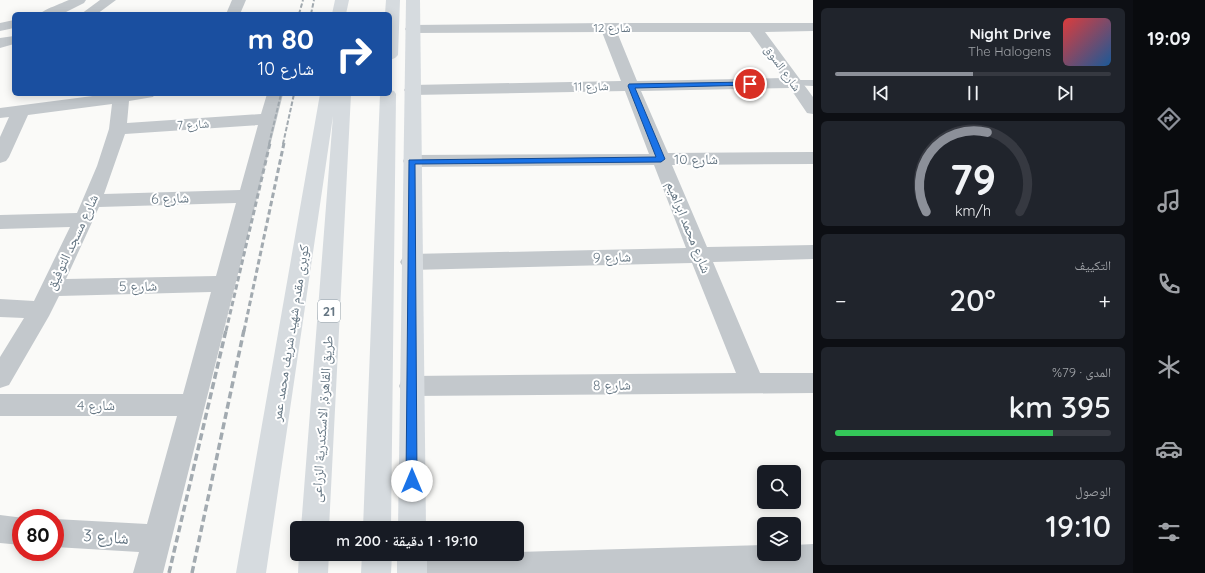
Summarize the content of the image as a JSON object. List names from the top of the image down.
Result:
{
  "streets": {
    "highway": ["21", "كوبرى مقدم شهيد شريف محمد عمر", "طريق القاهرة, الاسكندرية الزراعى"],
    "street": [
      "شارع 12",
      "شارع السوق",
      "شارع 11",
      "شارع 7",
      "شارع 10",
      "شارع 6",
      "شارع محمد ابراهيم",
      "شارع مسجد التوفيق",
      "شارع 9",
      "شارع 5",
      "شارع 8",
      "شارع 4",
      "شارع 3"
    ]
  },
  "crossings": [
    ["شارع 12", "شارع السوق"],
    ["شارع 12", "شارع محمد ابراهيم"],
    ["شارع السوق", "شارع 11"],
    ["شارع 11", "شارع محمد ابراهيم"],
    ["شارع 7", "شارع مسجد التوفيق"],
    ["شارع 10", "شارع محمد ابراهيم"],
    ["شارع 6", "شارع مسجد التوفيق"],
    ["شارع محمد ابراهيم", "شارع 9"],
    ["شارع محمد ابراهيم", "شارع 8"],
    ["شارع مسجد التوفيق", "شارع 5"]
  ],
  "page": {
    "tabs": "19:09",
    "turn": ["80 m", "شارع 10"],
    "song": ["Night Drive", "The Halogens"],
    "tile": [
      "التكييف",
      ["المدى · 79%", "395 km"],
      ["الوصول", "19:10"]
    ],
    "heat": ["−", "20°", "+"],
    "limit": "80",
    "trip": "19:10 · 1 دقيقة · 200 m",
    "gauge": ["79", "km/h"]
  }
}
